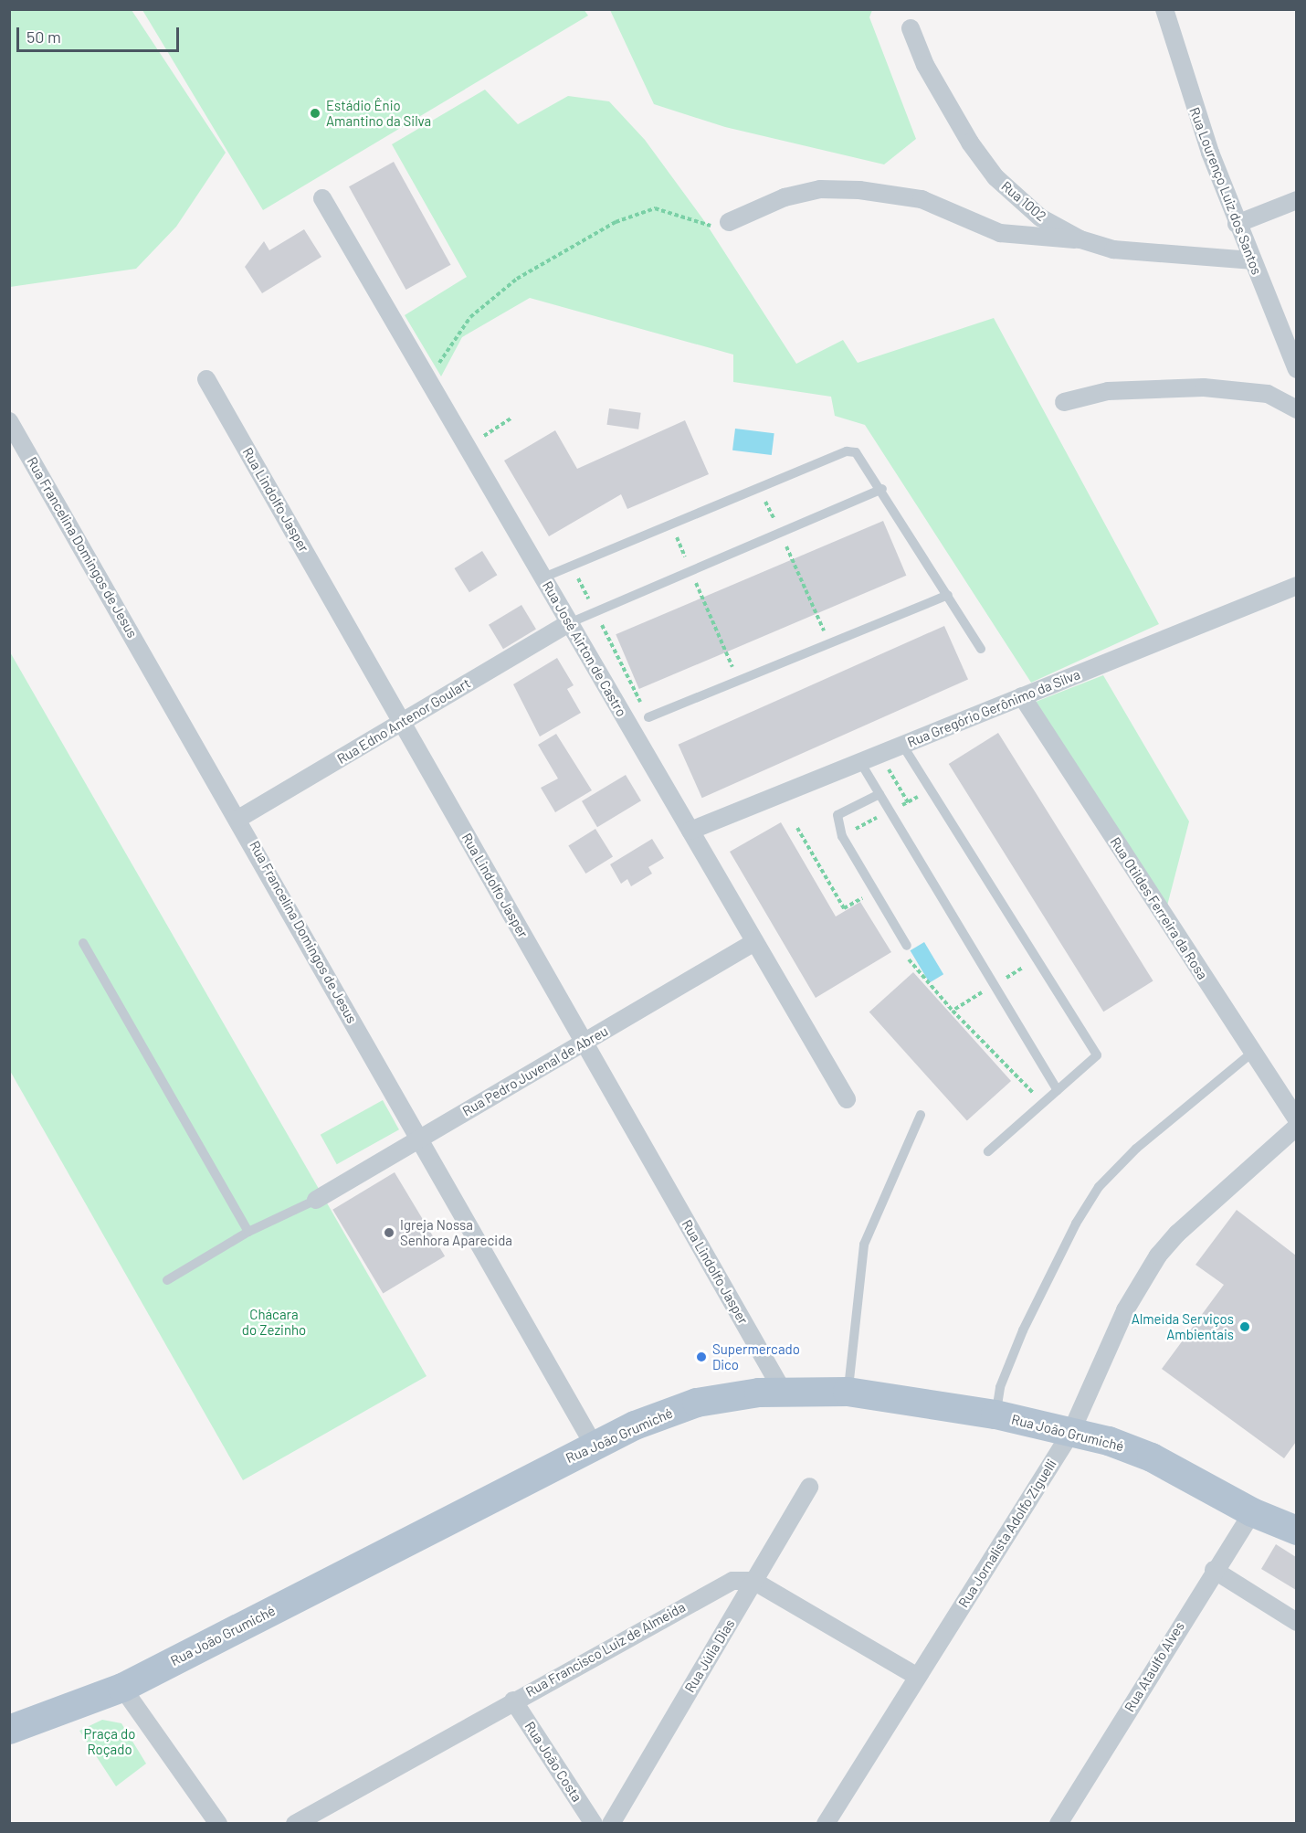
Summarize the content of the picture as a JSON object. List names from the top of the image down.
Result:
{
  "streets": {
    "main road": ["Rua João Grumiché"],
    "street": [
      "Rua Lourenço Luiz dos Santos",
      "Rua 1002",
      "Rua Lindolfo Jasper",
      "Rua Francelina Domingos de Jesus",
      "Rua José Airton de Castro",
      "Rua Gregório Gerônimo da Silva",
      "Rua Edno Antenor Goulart",
      "Rua Otildes Ferreira da Rosa",
      "Rua Pedro Juvenal de Abreu",
      "Rua Jornalista Adolfo Ziguelli",
      "Rua Francisco Luiz de Almeida",
      "Rua Júlia Dias",
      "Rua Ataulfo Alves",
      "Rua João Costa"
    ]
  },
  "crossings": [
    ["Rua Lourenço Luiz dos Santos", "Rua 1002"],
    ["Rua Lindolfo Jasper", "Rua Edno Antenor Goulart"],
    ["Rua Lindolfo Jasper", "Rua Pedro Juvenal de Abreu"],
    ["Rua Lindolfo Jasper", "Rua João Grumiché"],
    ["Rua Francelina Domingos de Jesus", "Rua Edno Antenor Goulart"],
    ["Rua Francelina Domingos de Jesus", "Rua Pedro Juvenal de Abreu"],
    ["Rua Francelina Domingos de Jesus", "Rua João Grumiché"],
    ["Rua José Airton de Castro", "Rua Gregório Gerônimo da Silva"],
    ["Rua José Airton de Castro", "Rua Edno Antenor Goulart"],
    ["Rua José Airton de Castro", "Rua Pedro Juvenal de Abreu"],
    ["Rua Gregório Gerônimo da Silva", "Rua Otildes Ferreira da Rosa"],
    ["Rua João Grumiché", "Rua Jornalista Adolfo Ziguelli"],
    ["Rua João Grumiché", "Rua Ataulfo Alves"],
    ["Rua Francisco Luiz de Almeida", "Rua Júlia Dias"],
    ["Rua Francisco Luiz de Almeida", "Rua João Costa"]
  ],
  "parks": ["Chácara do Zezinho", "Praça do Roçado"],
  "places": [
    "Estádio Ênio Amantino da Silva",
    "Igreja Nossa Senhora Aparecida",
    "Almeida Serviços Ambientais",
    "Supermercado Dico"
  ],
  "scale_bar": "50 m"
}
